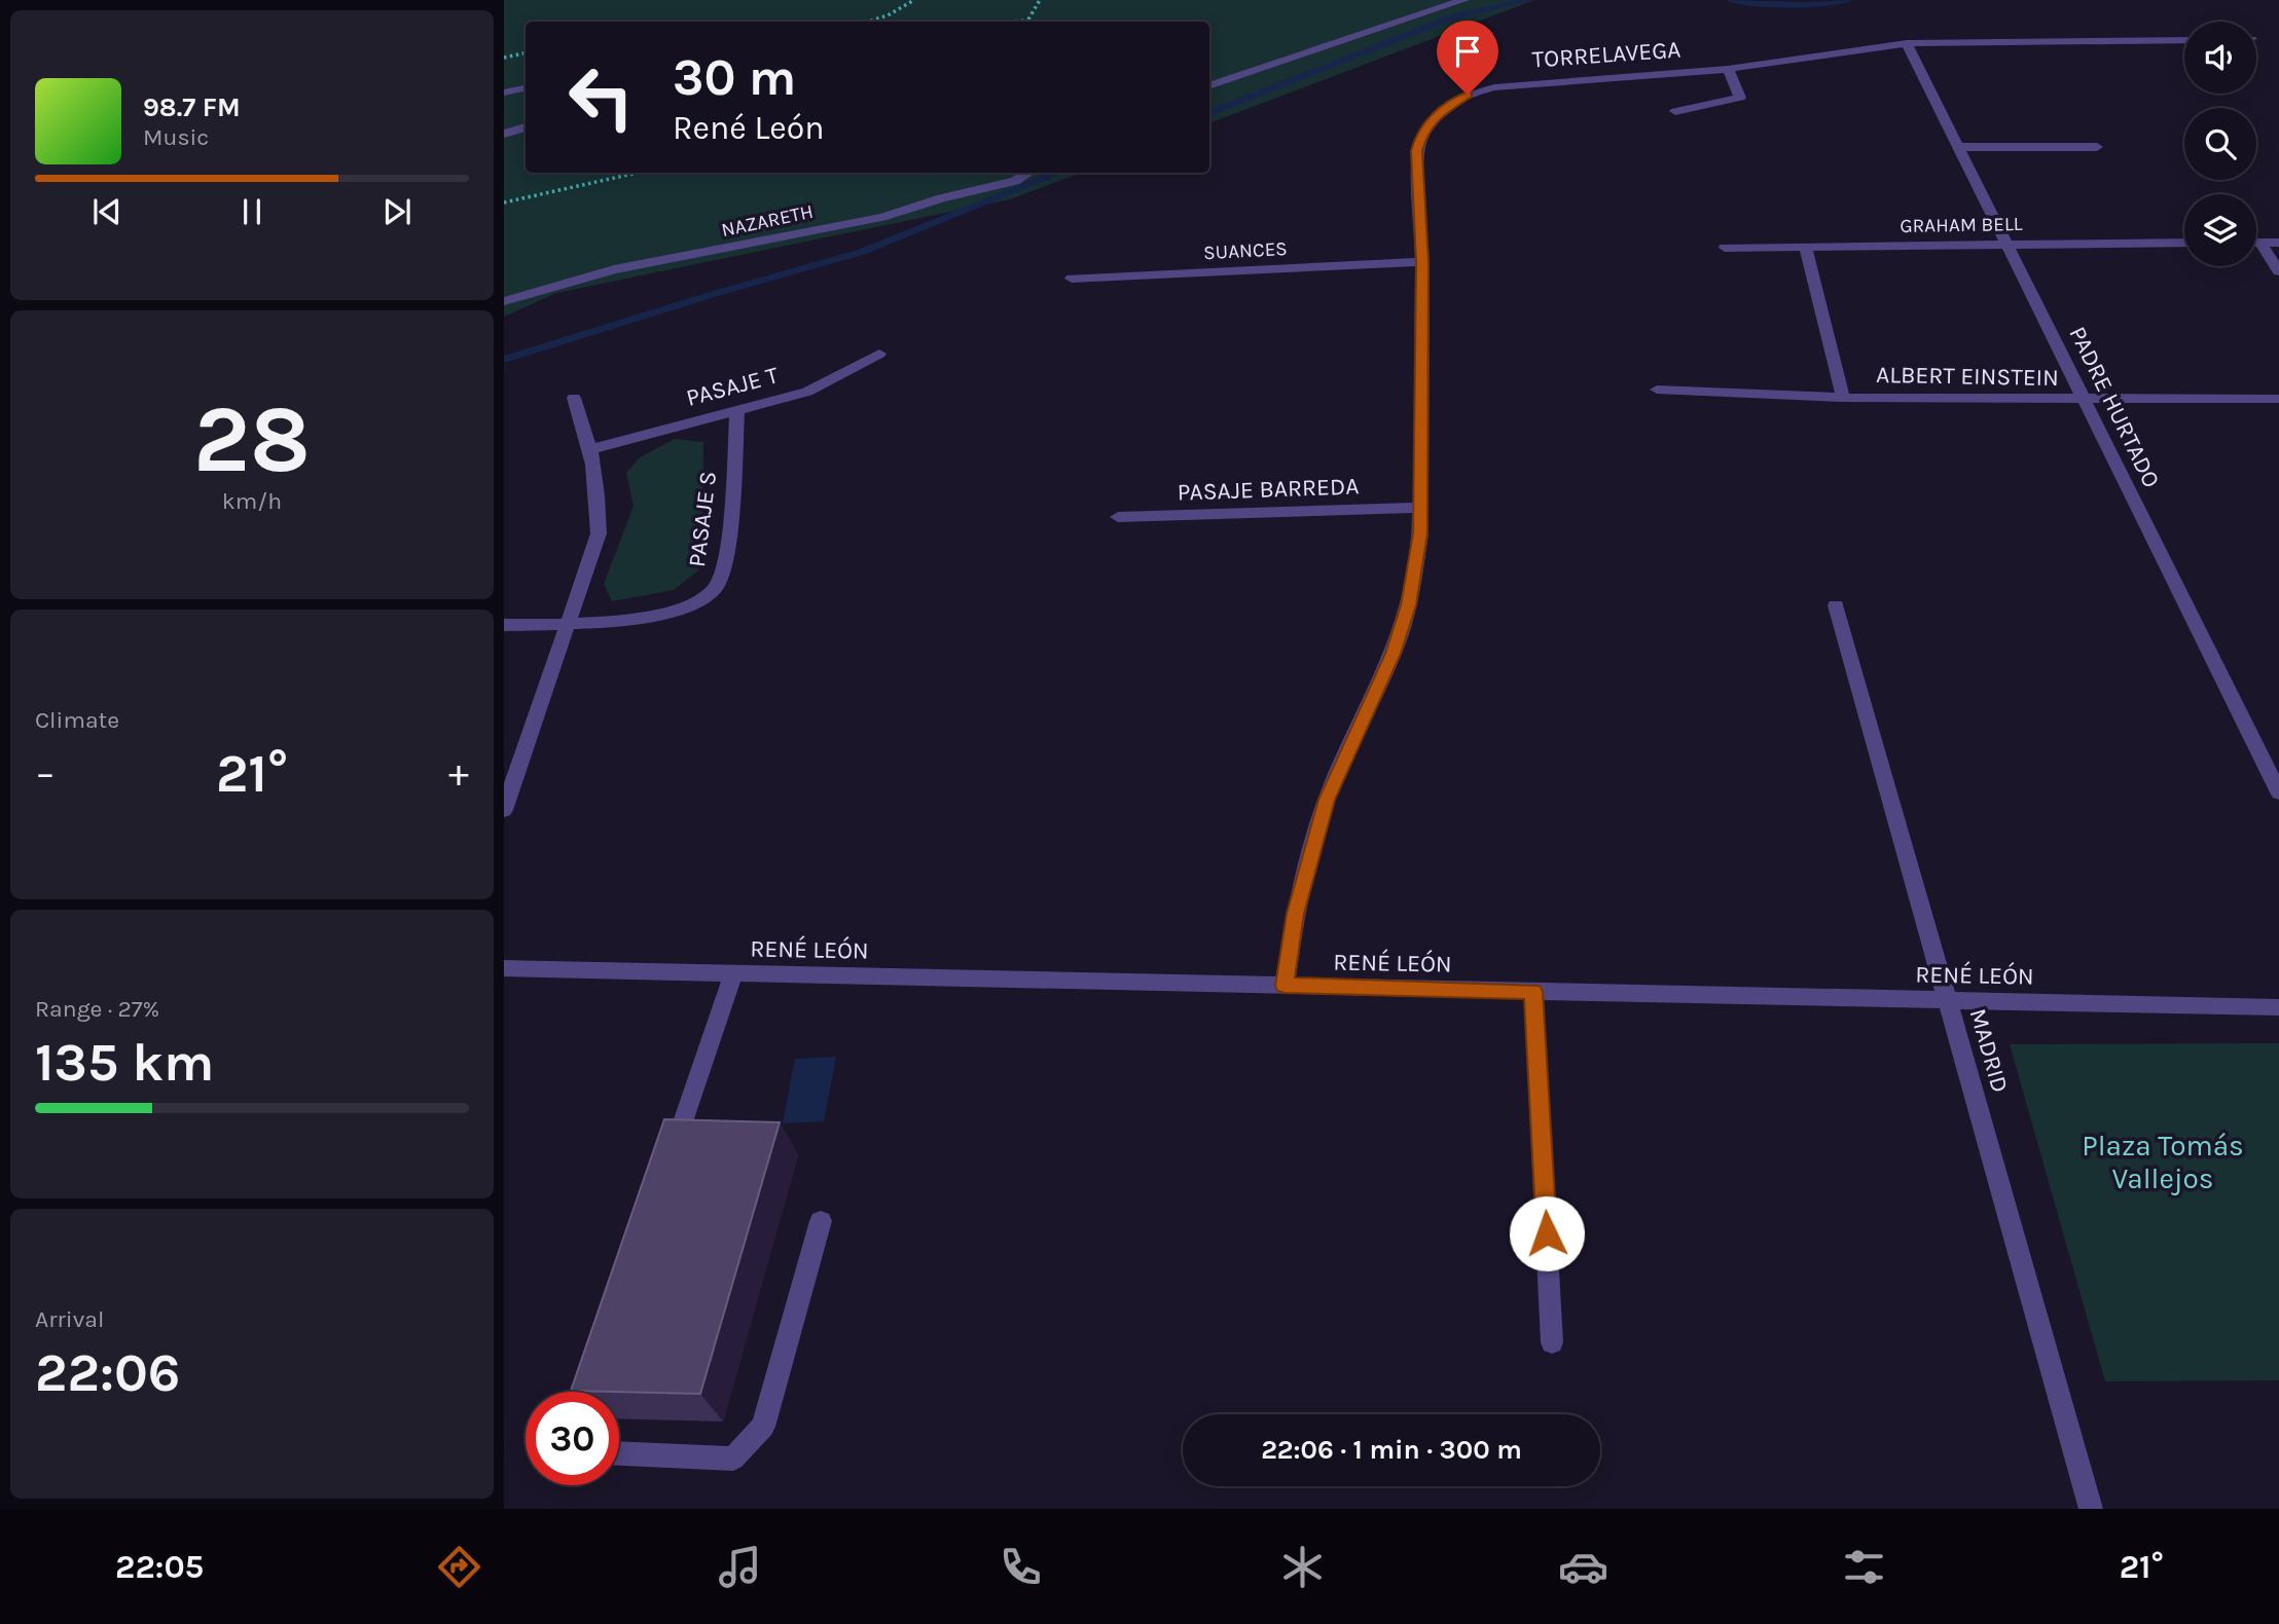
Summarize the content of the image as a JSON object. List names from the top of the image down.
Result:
{
  "streets": {
    "street": [
      "TORRELAVEGA",
      "NAZARETH",
      "GRAHAM BELL",
      "SUANCES",
      "ALBERT EINSTEIN",
      "PASAJE T",
      "PADRE HURTADO",
      "PASAJE BARREDA",
      "PASAJE S",
      "RENÉ LEÓN",
      "MADRID"
    ]
  },
  "crossings": [
    ["TORRELAVEGA", "SUANCES"],
    ["TORRELAVEGA", "PADRE HURTADO"],
    ["TORRELAVEGA", "PASAJE BARREDA"],
    ["TORRELAVEGA", "RENÉ LEÓN"],
    ["GRAHAM BELL", "PADRE HURTADO"],
    ["ALBERT EINSTEIN", "PADRE HURTADO"],
    ["PASAJE T", "PASAJE S"],
    ["RENÉ LEÓN", "MADRID"]
  ],
  "parks": ["Plaza Tomás Vallejos"],
  "page": {
    "turn": ["30 m", "René León"],
    "song": ["98.7 FM", "Music"],
    "tile": [
      ["28", "km/h"],
      "Climate",
      ["Range · 27%", "135 km"],
      ["Arrival", "22:06"]
    ],
    "heat": ["−", "21°", "+"],
    "limit": "30",
    "trip": "22:06 · 1 min · 300 m",
    "tabs": ["22:05", "21°"]
  }
}
